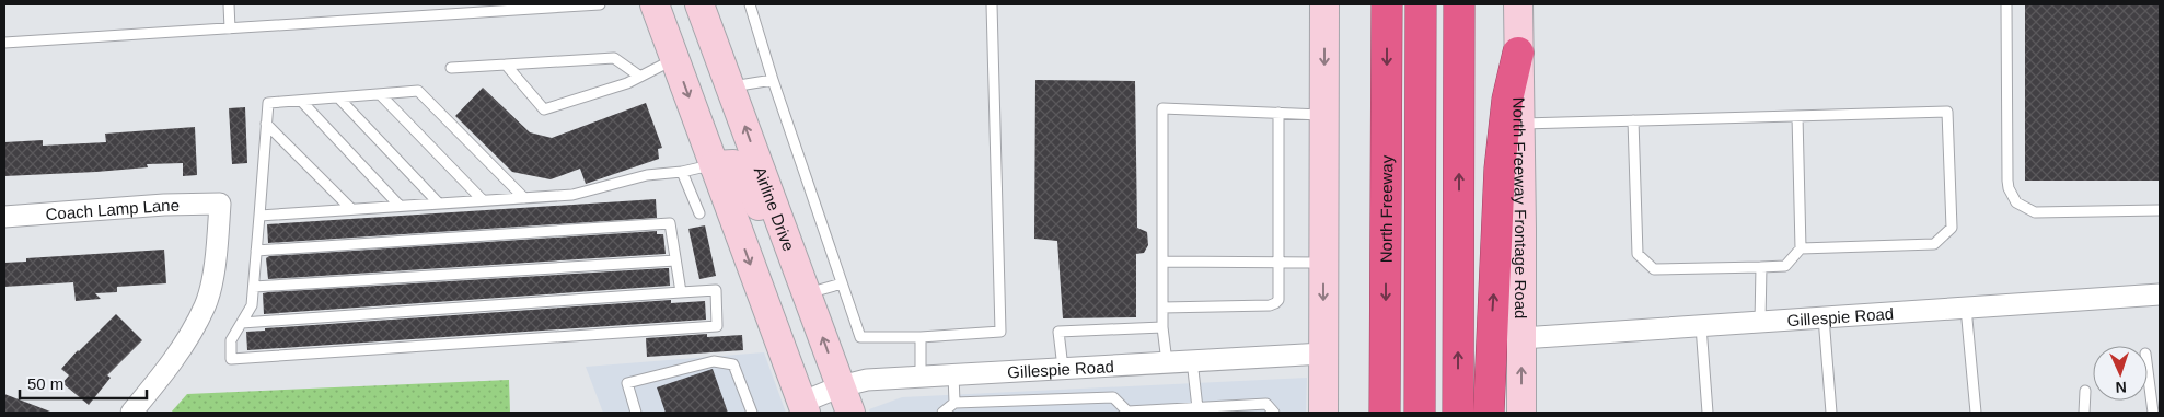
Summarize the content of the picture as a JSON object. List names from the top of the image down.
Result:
{
  "streets": {
    "highway": ["North Freeway"],
    "main road": ["North Freeway Frontage Road", "Airline Drive"],
    "street": ["Coach Lamp Lane", "Gillespie Road"]
  },
  "crossings": [
    ["North Freeway Frontage Road", "Gillespie Road"],
    ["Airline Drive", "Gillespie Road"]
  ],
  "scale_bar": "50 m",
  "north": "bottom"
}
